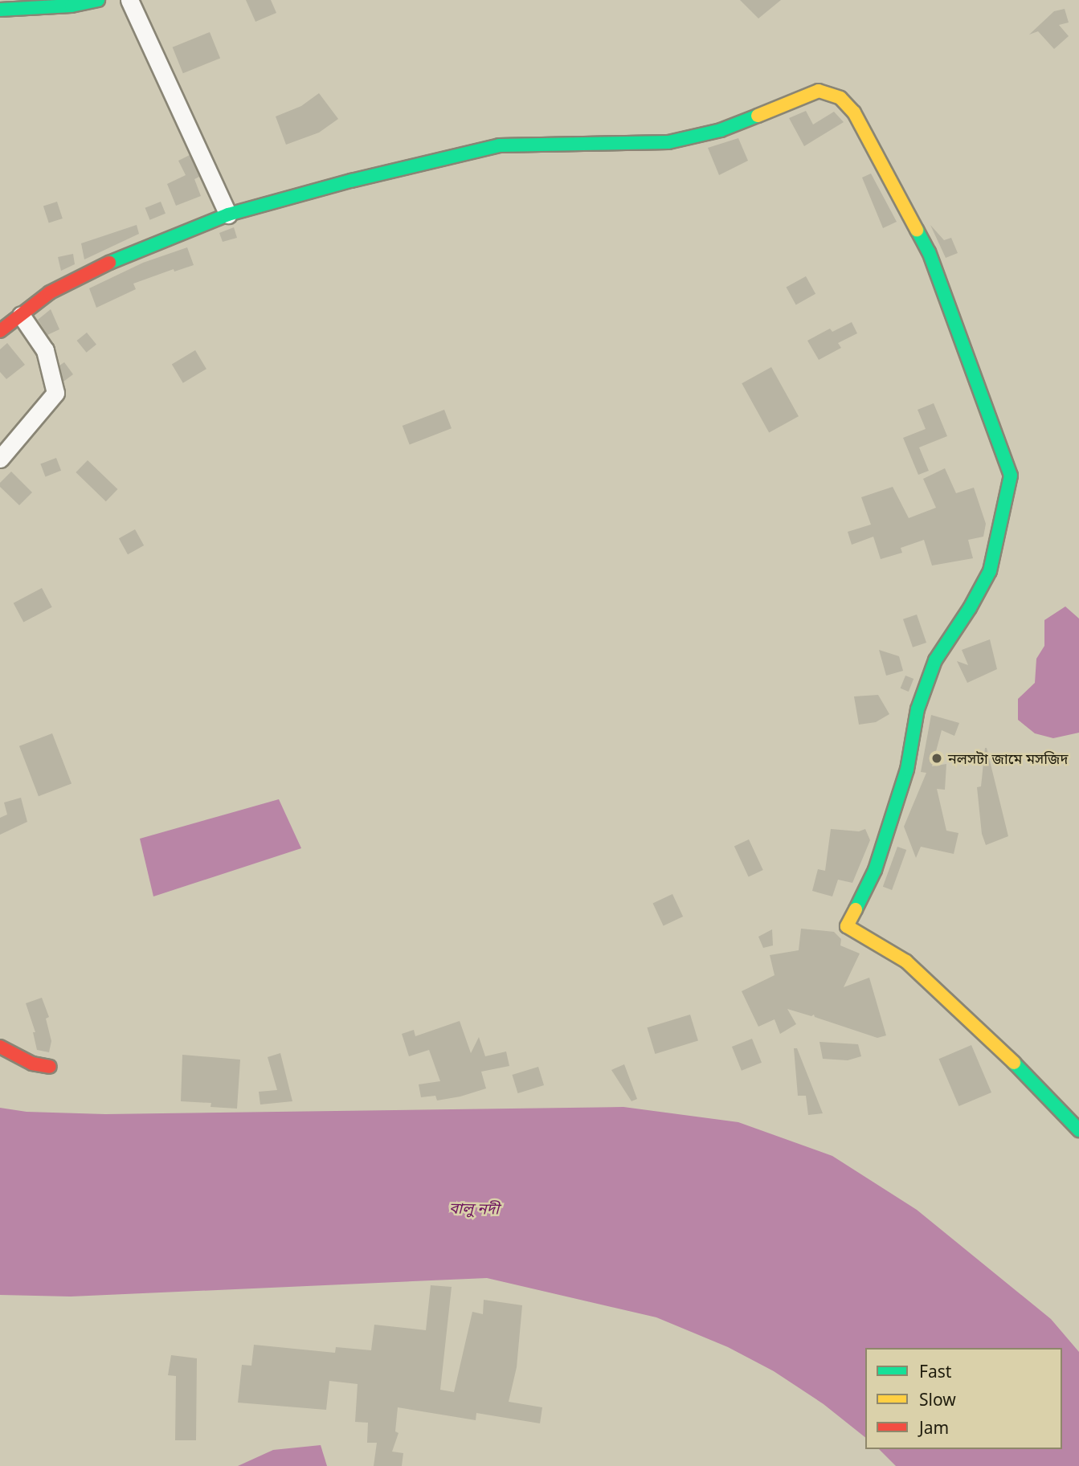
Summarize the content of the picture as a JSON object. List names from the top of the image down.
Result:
{
  "water": ["বালু নদী"],
  "places": ["নলসটা জামে মসজিদ"],
  "legend": ["Fast", "Slow", "Jam"]
}
